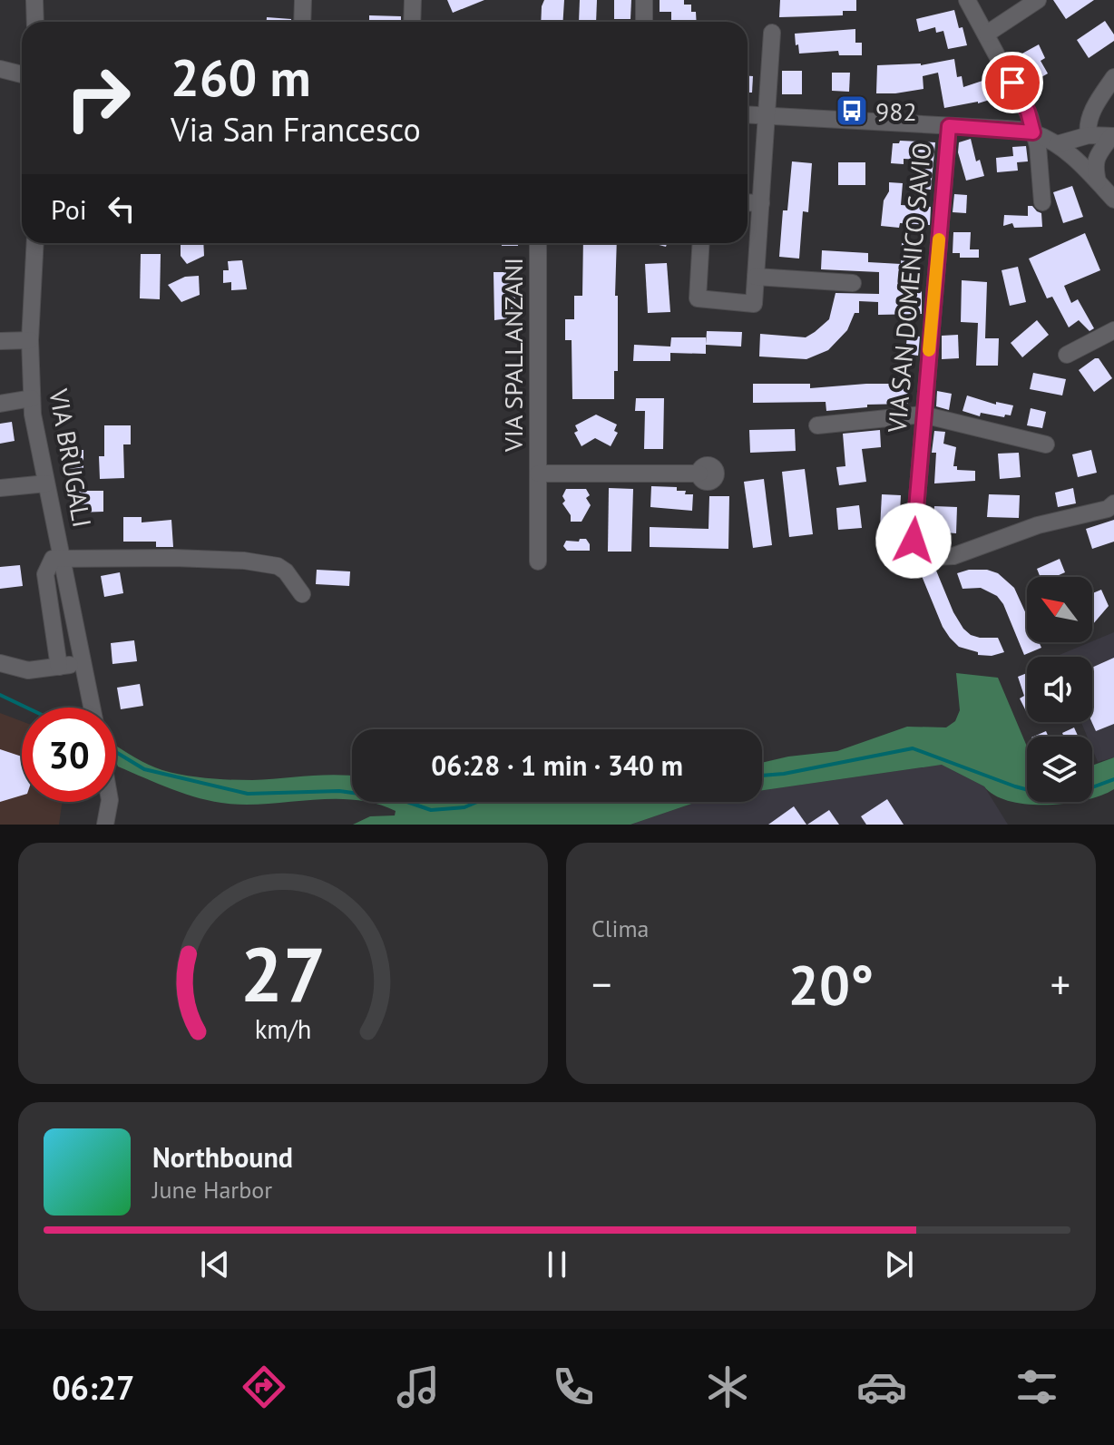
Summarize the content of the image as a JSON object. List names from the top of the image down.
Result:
{
  "streets": {
    "street": ["VIA SAN DOMENICO SAVIO", "VIA SPALLANZANI", "VIA BRUGALI"]
  },
  "places": {
    "bus stop": ["982"]
  },
  "north": "top left",
  "page": {
    "turn": ["260 m", "Via San Francesco"],
    "then": "Poi",
    "limit": "30",
    "trip": "06:28 · 1 min · 340 m",
    "tile": "Clima",
    "heat": ["−", "20°", "+"],
    "song": ["Northbound", "June Harbor"],
    "tabs": "06:27",
    "gauge": ["27", "km/h"]
  }
}
